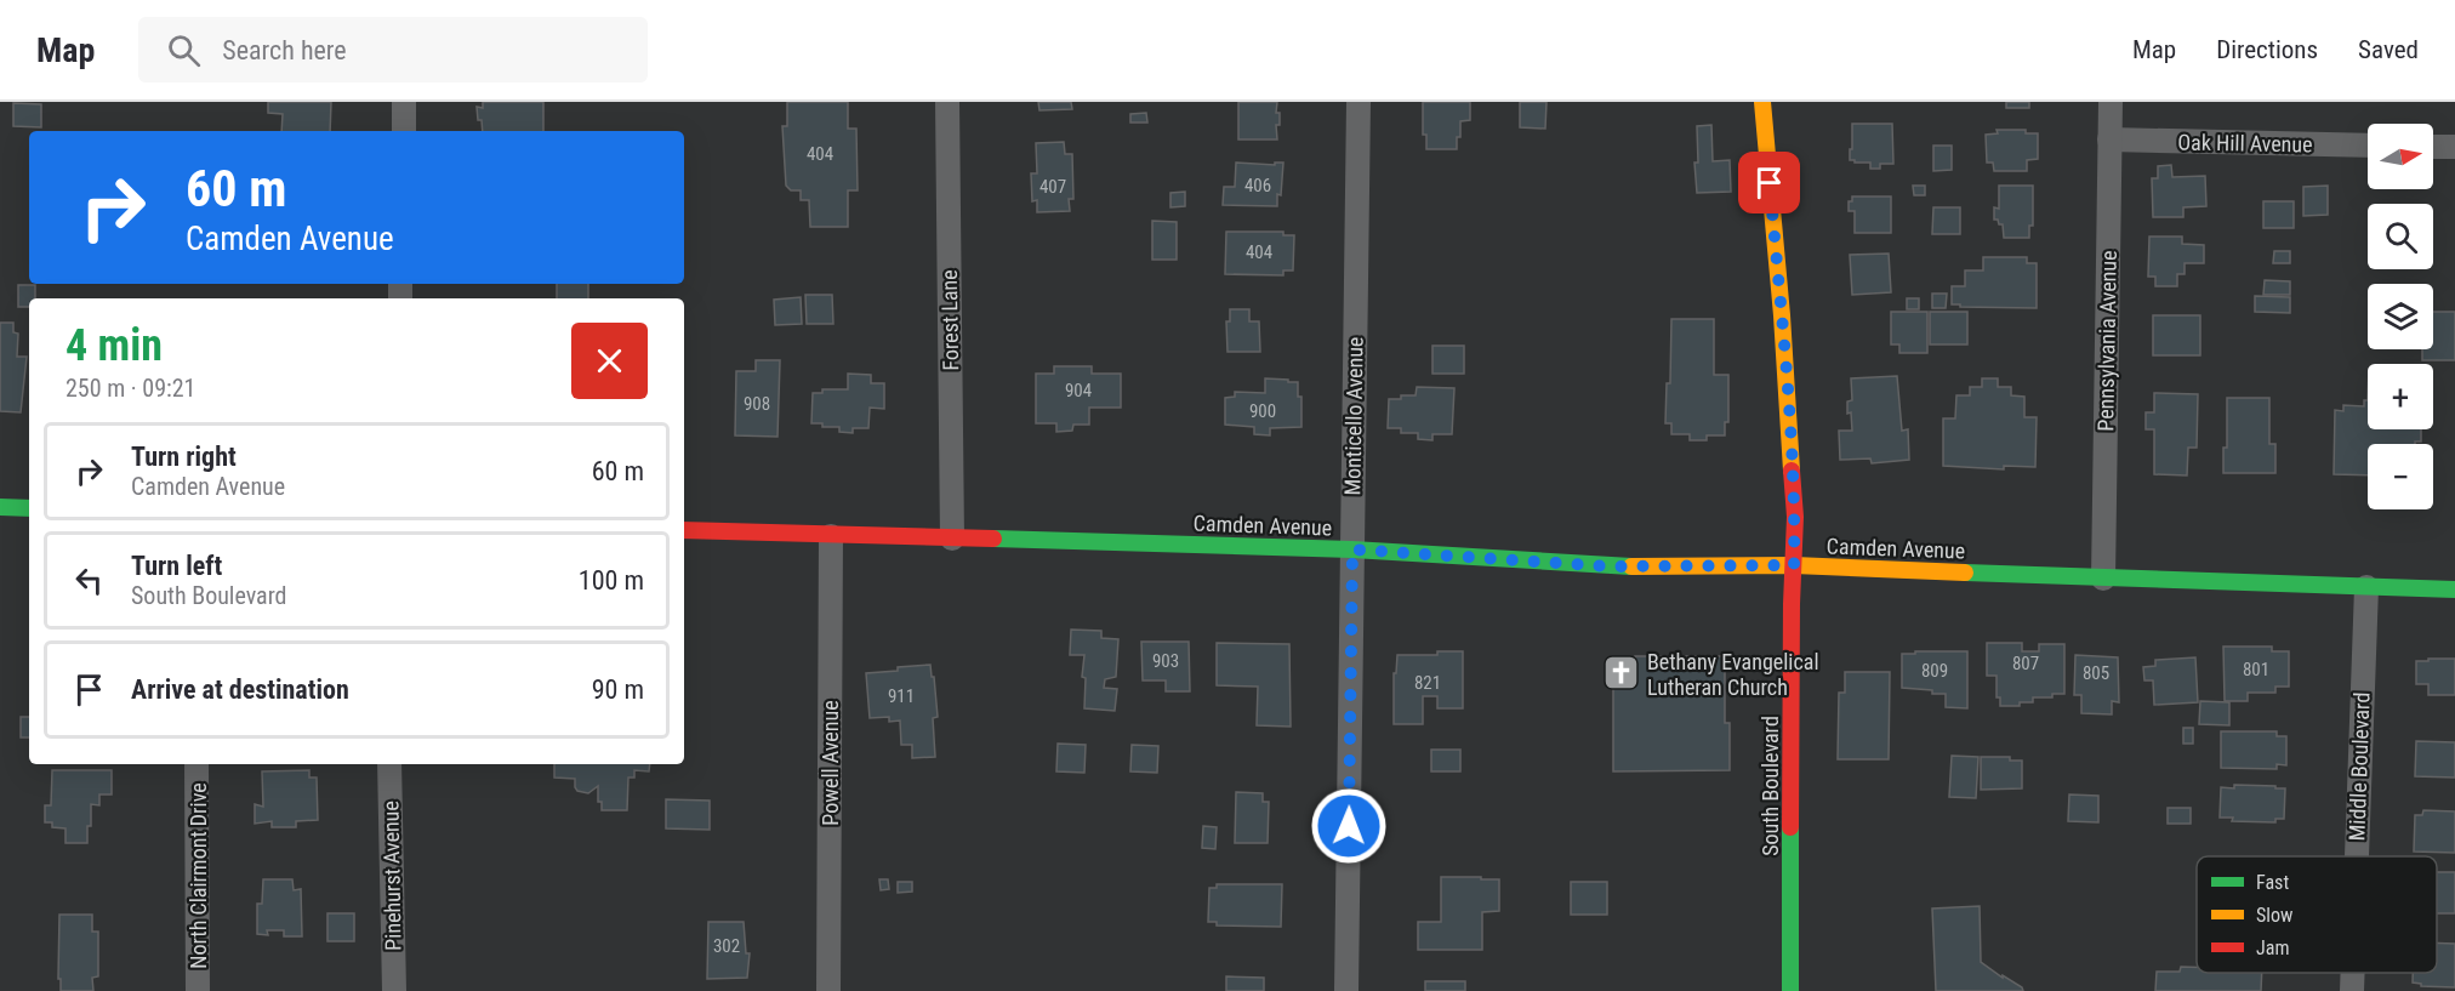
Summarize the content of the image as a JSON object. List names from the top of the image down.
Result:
{
  "streets": {
    "street": [
      "Oak Hill Avenue",
      "Forest Lane",
      "Pennsylvania Avenue",
      "Monticello Avenue",
      "Camden Avenue",
      "Powell Avenue",
      "Middle Boulevard",
      "South Boulevard",
      "North Clairmont Drive",
      "Pinehurst Avenue"
    ]
  },
  "crossings": [
    ["Oak Hill Avenue", "Pennsylvania Avenue"],
    ["Forest Lane", "Camden Avenue"],
    ["Pennsylvania Avenue", "Camden Avenue"],
    ["Monticello Avenue", "Camden Avenue"],
    ["Camden Avenue", "Powell Avenue"],
    ["Camden Avenue", "Middle Boulevard"],
    ["Camden Avenue", "South Boulevard"]
  ],
  "places": {
    "church": ["Bethany Evangelical Lutheran Church"]
  },
  "house_numbers": [
    "404",
    "406",
    "407",
    "404",
    "904",
    "908",
    "900",
    "903",
    "807",
    "801",
    "809",
    "805",
    "821",
    "911",
    "302"
  ],
  "legend": ["Fast", "Slow", "Jam"],
  "north": "right",
  "page": {
    "header": "Map",
    "search": "Search here",
    "nav": ["Map", "Directions", "Saved"],
    "map_buttons": ["+", "−"],
    "turn": ["60 m", "Camden Avenue"],
    "heading": ["4 min", "250 m · 09:21"],
    "list": [
      {
        "name": "Turn right",
        "note": "Camden Avenue",
        "value": "60 m"
      },
      {
        "name": "Turn left",
        "note": "South Boulevard",
        "value": "100 m"
      },
      {
        "name": "Arrive at destination",
        "value": "90 m"
      }
    ]
  }
}
